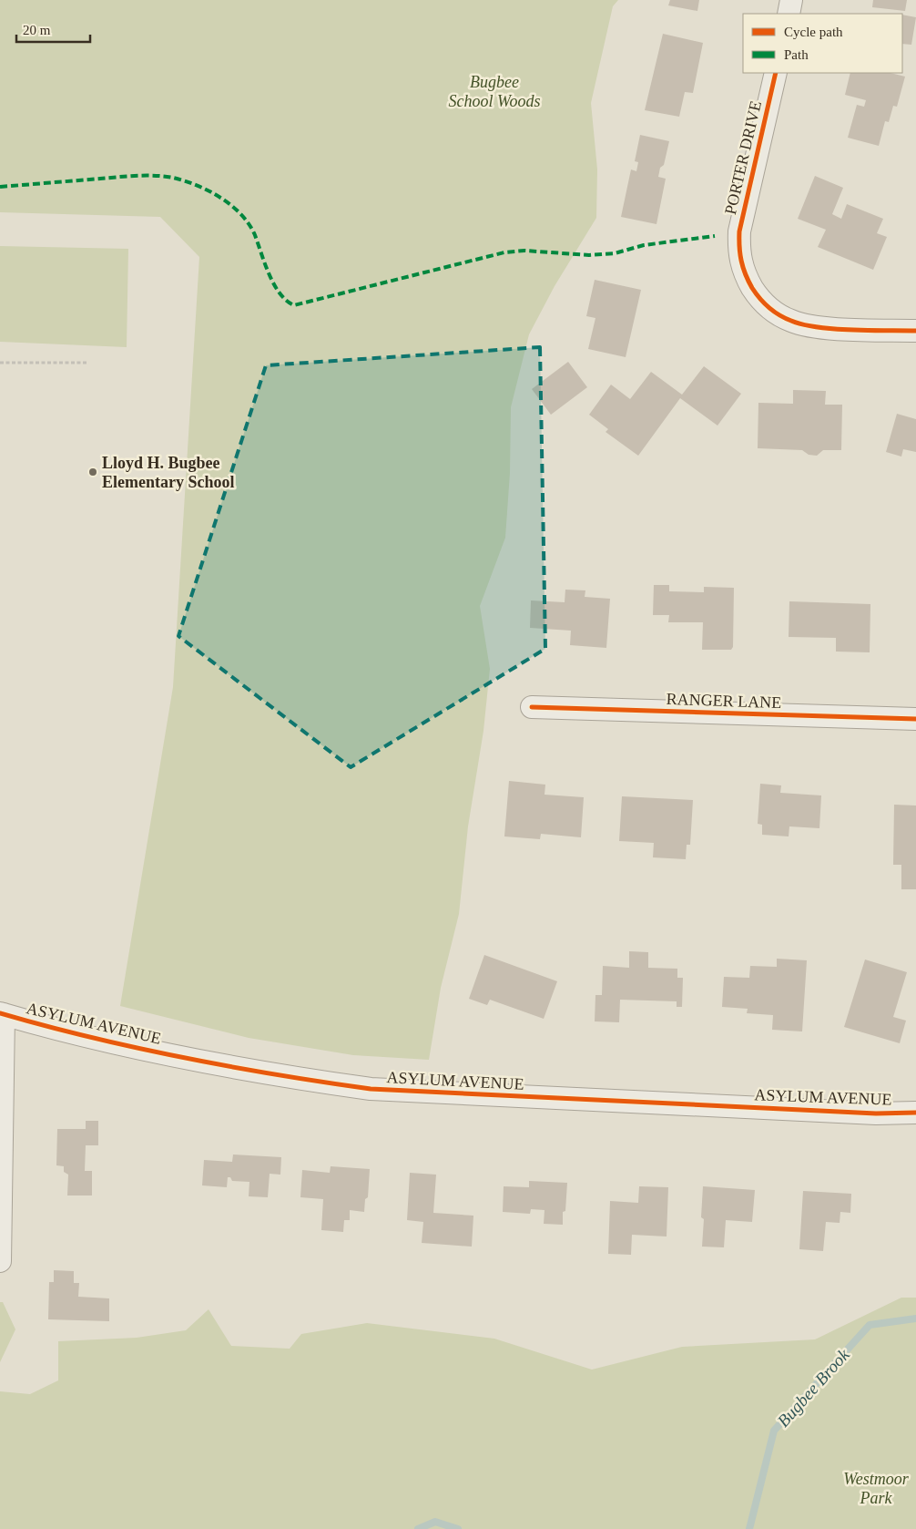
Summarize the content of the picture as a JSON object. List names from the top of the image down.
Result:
{
  "streets": {
    "street": ["PORTER DRIVE", "RANGER LANE", "ASYLUM AVENUE"]
  },
  "water": ["Bugbee Brook"],
  "parks": ["Bugbee School Woods", "Westmoor Park"],
  "places": ["Lloyd H. Bugbee Elementary School"],
  "legend": ["Cycle path", "Path"],
  "scale_bar": "20 m"
}
